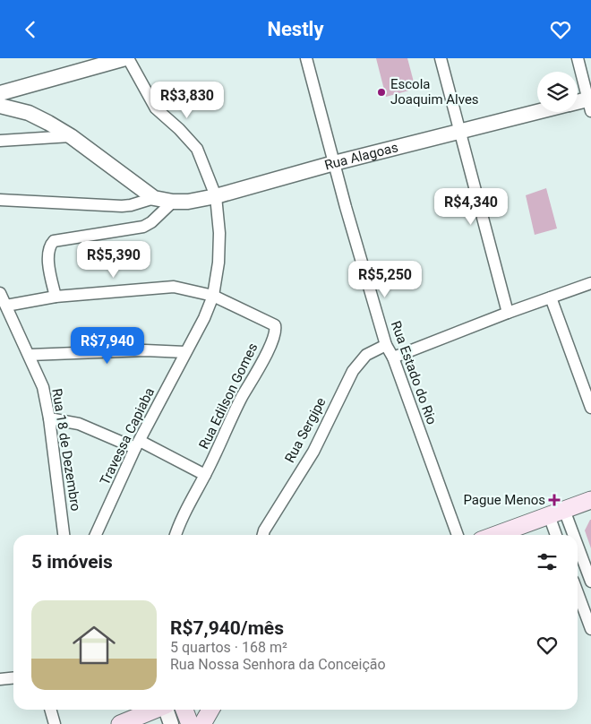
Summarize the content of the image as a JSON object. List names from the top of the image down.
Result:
{
  "streets": {
    "street": [
      "Rua Alagoas",
      "Rua Estado do Rio",
      "Rua Edilson Gomes",
      "Rua Sergipe",
      "Travessa Capiaba",
      "Rua 18 de Dezembro"
    ]
  },
  "crossings": [
    ["Rua Alagoas", "Rua Estado do Rio"],
    ["Rua Alagoas", "Travessa Capiaba"],
    ["Rua Estado do Rio", "Rua Sergipe"],
    ["Rua Edilson Gomes", "Travessa Capiaba"],
    ["Rua Edilson Gomes", "Rua 18 de Dezembro"]
  ],
  "places": {
    "other": ["Escola Joaquim Alves"],
    "health": ["Pague Menos"]
  },
  "page": {
    "header": "Nestly",
    "price": [
      "R$3,830",
      "R$4,340",
      "R$5,390",
      "R$5,250",
      "R$7,940"
    ],
    "heading": "5 imóveis",
    "list": [
      {
        "name": "R$7,940/mês",
        "note": "5 quartos · 168 m² · Rua Nossa Senhora da Conceição"
      }
    ]
  }
}
